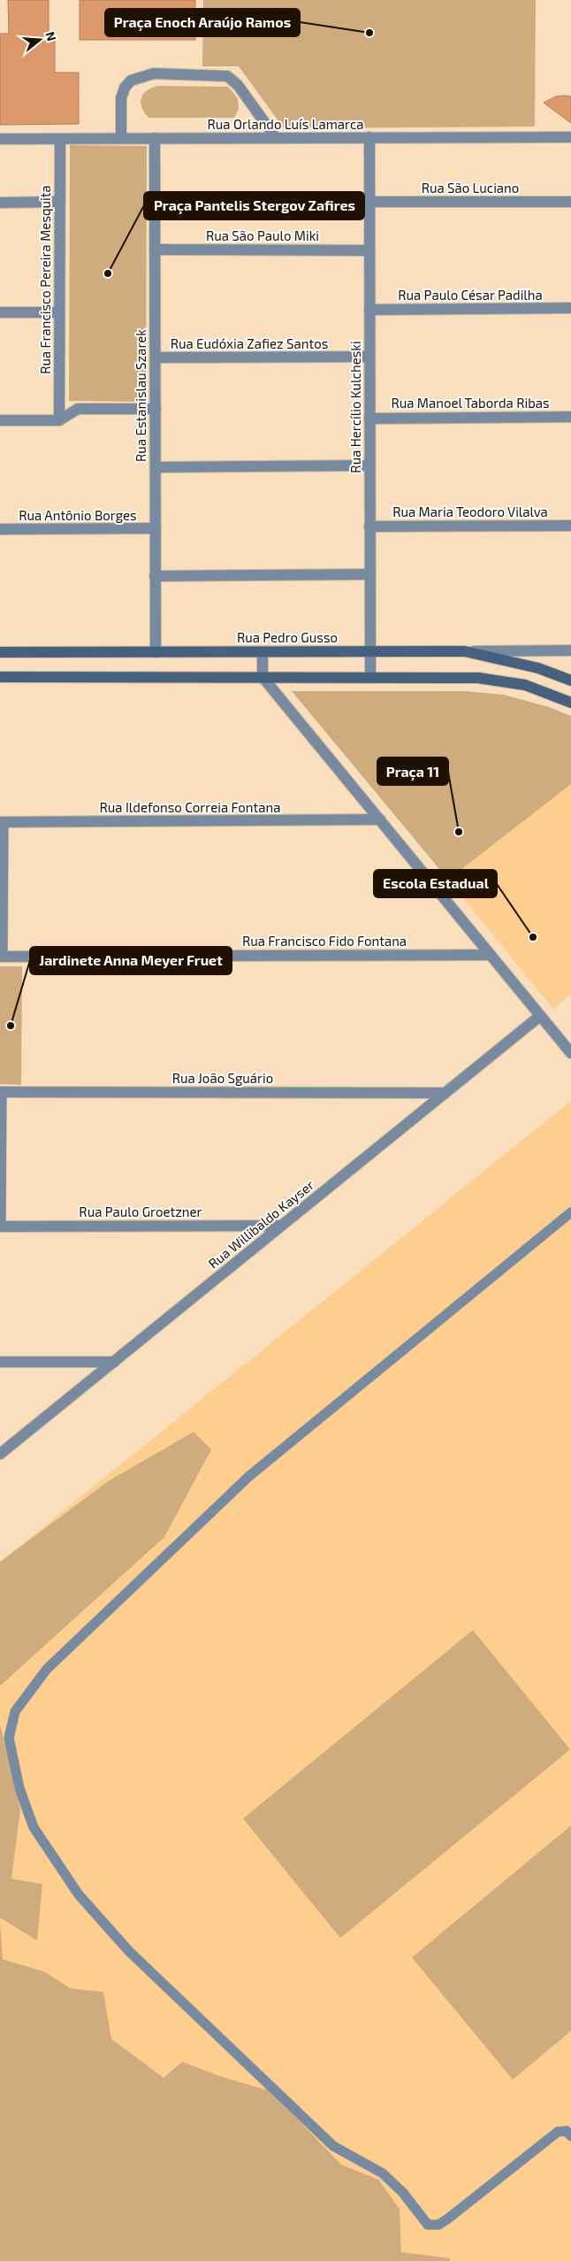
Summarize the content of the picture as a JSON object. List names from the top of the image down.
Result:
{
  "streets": {
    "main road": ["Rua Pedro Gusso"],
    "street": [
      "Rua Orlando Luís Lamarca",
      "Rua São Luciano",
      "Rua São Paulo Miki",
      "Rua Francisco Pereira Mesquita",
      "Rua Paulo César Padilha",
      "Rua Eudóxia Zafiez Santos",
      "Rua Estanislau Szarek",
      "Rua Manoel Taborda Ribas",
      "Rua Hercílio Kulcheski",
      "Rua Maria Teodoro Vilalva",
      "Rua Antônio Borges",
      "Rua Ildefonso Correia Fontana",
      "Rua Francisco Fido Fontana",
      "Rua João Sguário",
      "Rua Paulo Groetzner",
      "Rua Willibaldo Kayser"
    ]
  },
  "crossings": [
    ["Rua Orlando Luís Lamarca", "Rua Francisco Pereira Mesquita"],
    ["Rua Orlando Luís Lamarca", "Rua Estanislau Szarek"],
    ["Rua Orlando Luís Lamarca", "Rua Hercílio Kulcheski"],
    ["Rua São Luciano", "Rua Hercílio Kulcheski"],
    ["Rua São Paulo Miki", "Rua Estanislau Szarek"],
    ["Rua São Paulo Miki", "Rua Hercílio Kulcheski"],
    ["Rua Paulo César Padilha", "Rua Hercílio Kulcheski"],
    ["Rua Eudóxia Zafiez Santos", "Rua Estanislau Szarek"],
    ["Rua Eudóxia Zafiez Santos", "Rua Hercílio Kulcheski"],
    ["Rua Estanislau Szarek", "Rua Antônio Borges"],
    ["Rua Estanislau Szarek", "Rua Pedro Gusso"],
    ["Rua Manoel Taborda Ribas", "Rua Hercílio Kulcheski"],
    ["Rua Hercílio Kulcheski", "Rua Maria Teodoro Vilalva"],
    ["Rua Hercílio Kulcheski", "Rua Pedro Gusso"],
    ["Rua João Sguário", "Rua Willibaldo Kayser"],
    ["Rua Paulo Groetzner", "Rua Willibaldo Kayser"]
  ],
  "places": [
    "Praça Enoch Araújo Ramos",
    "Praça Pantelis Stergov Zafires",
    "Praça 11",
    "Escola Estadual",
    "Jardinete Anna Meyer Fruet"
  ],
  "north": "right"
}
